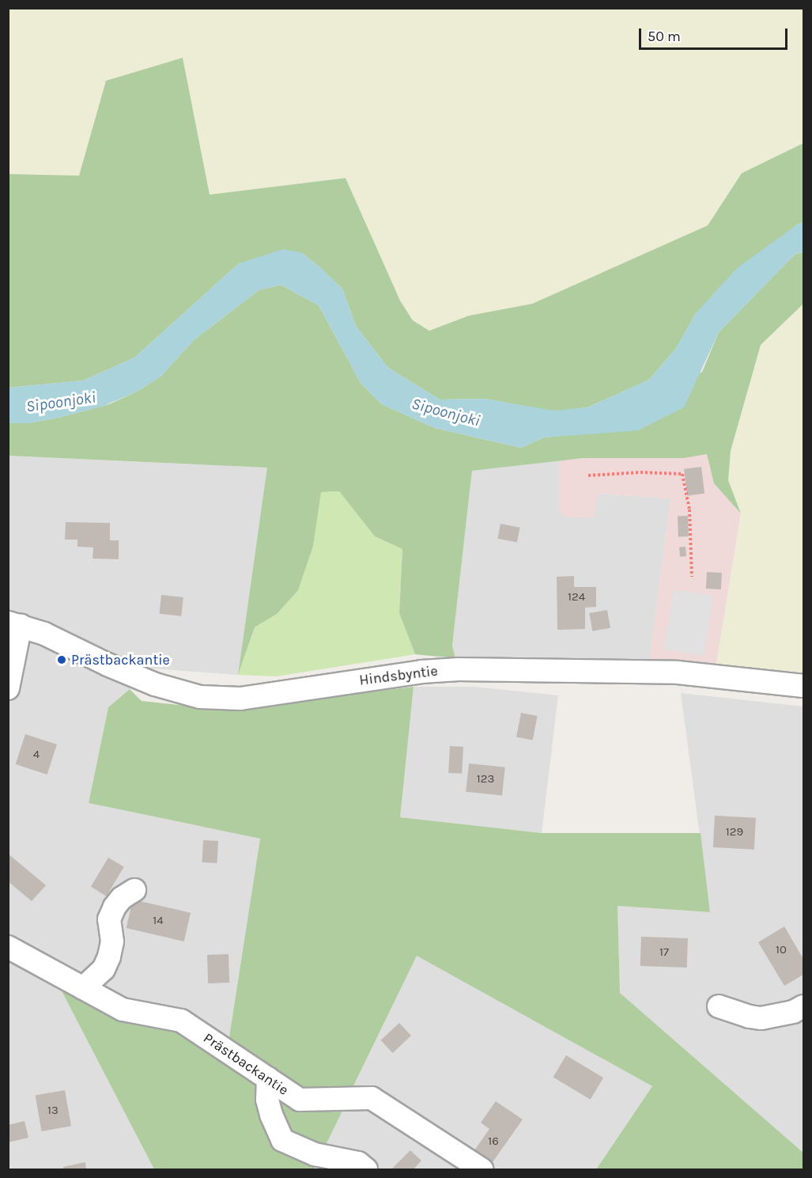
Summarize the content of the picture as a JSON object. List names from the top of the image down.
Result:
{
  "streets": {
    "street": ["Hindsbyntie", "Prästbackantie"]
  },
  "water": ["Sipoonjoki"],
  "places": ["Prästbackantie"],
  "house_numbers": [
    "124",
    "4",
    "123",
    "129",
    "14",
    "10",
    "17",
    "13",
    "16"
  ],
  "scale_bar": "50 m"
}
